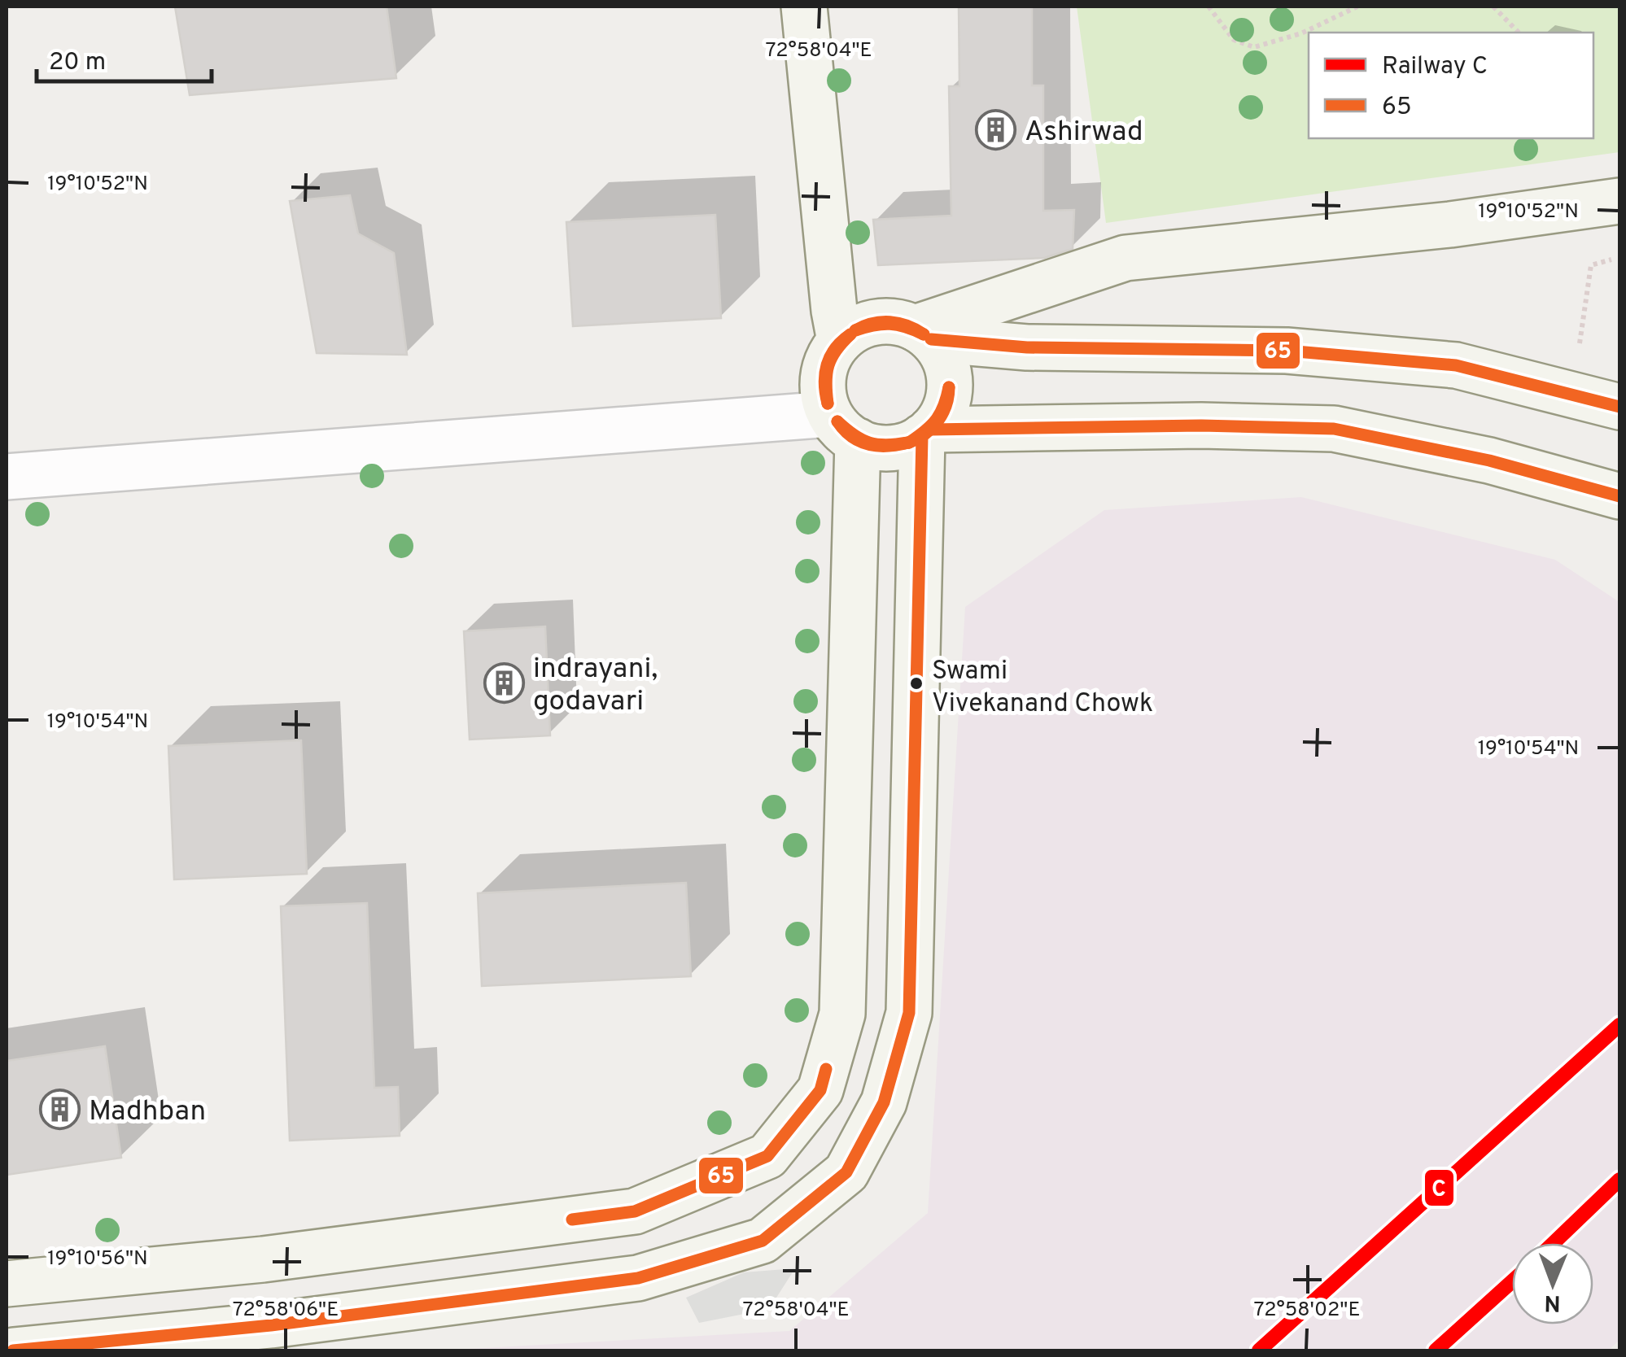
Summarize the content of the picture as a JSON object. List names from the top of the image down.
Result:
{
  "places": {
    "building": ["Ashirwad", "indrayani, godavari", "Madhban"],
    "other": ["Swami Vivekanand Chowk"]
  },
  "lines": ["transit line 65", "rail line C"],
  "legend": ["Railway C", "65"],
  "scale_bar": "20 m",
  "north": "bottom",
  "coordinates": [
    "72°58'04\"E",
    "19°10'52\"N",
    "19°10'54\"N",
    "19°10'56\"N",
    "72°58'06\"E",
    "72°58'02\"E"
  ]
}
